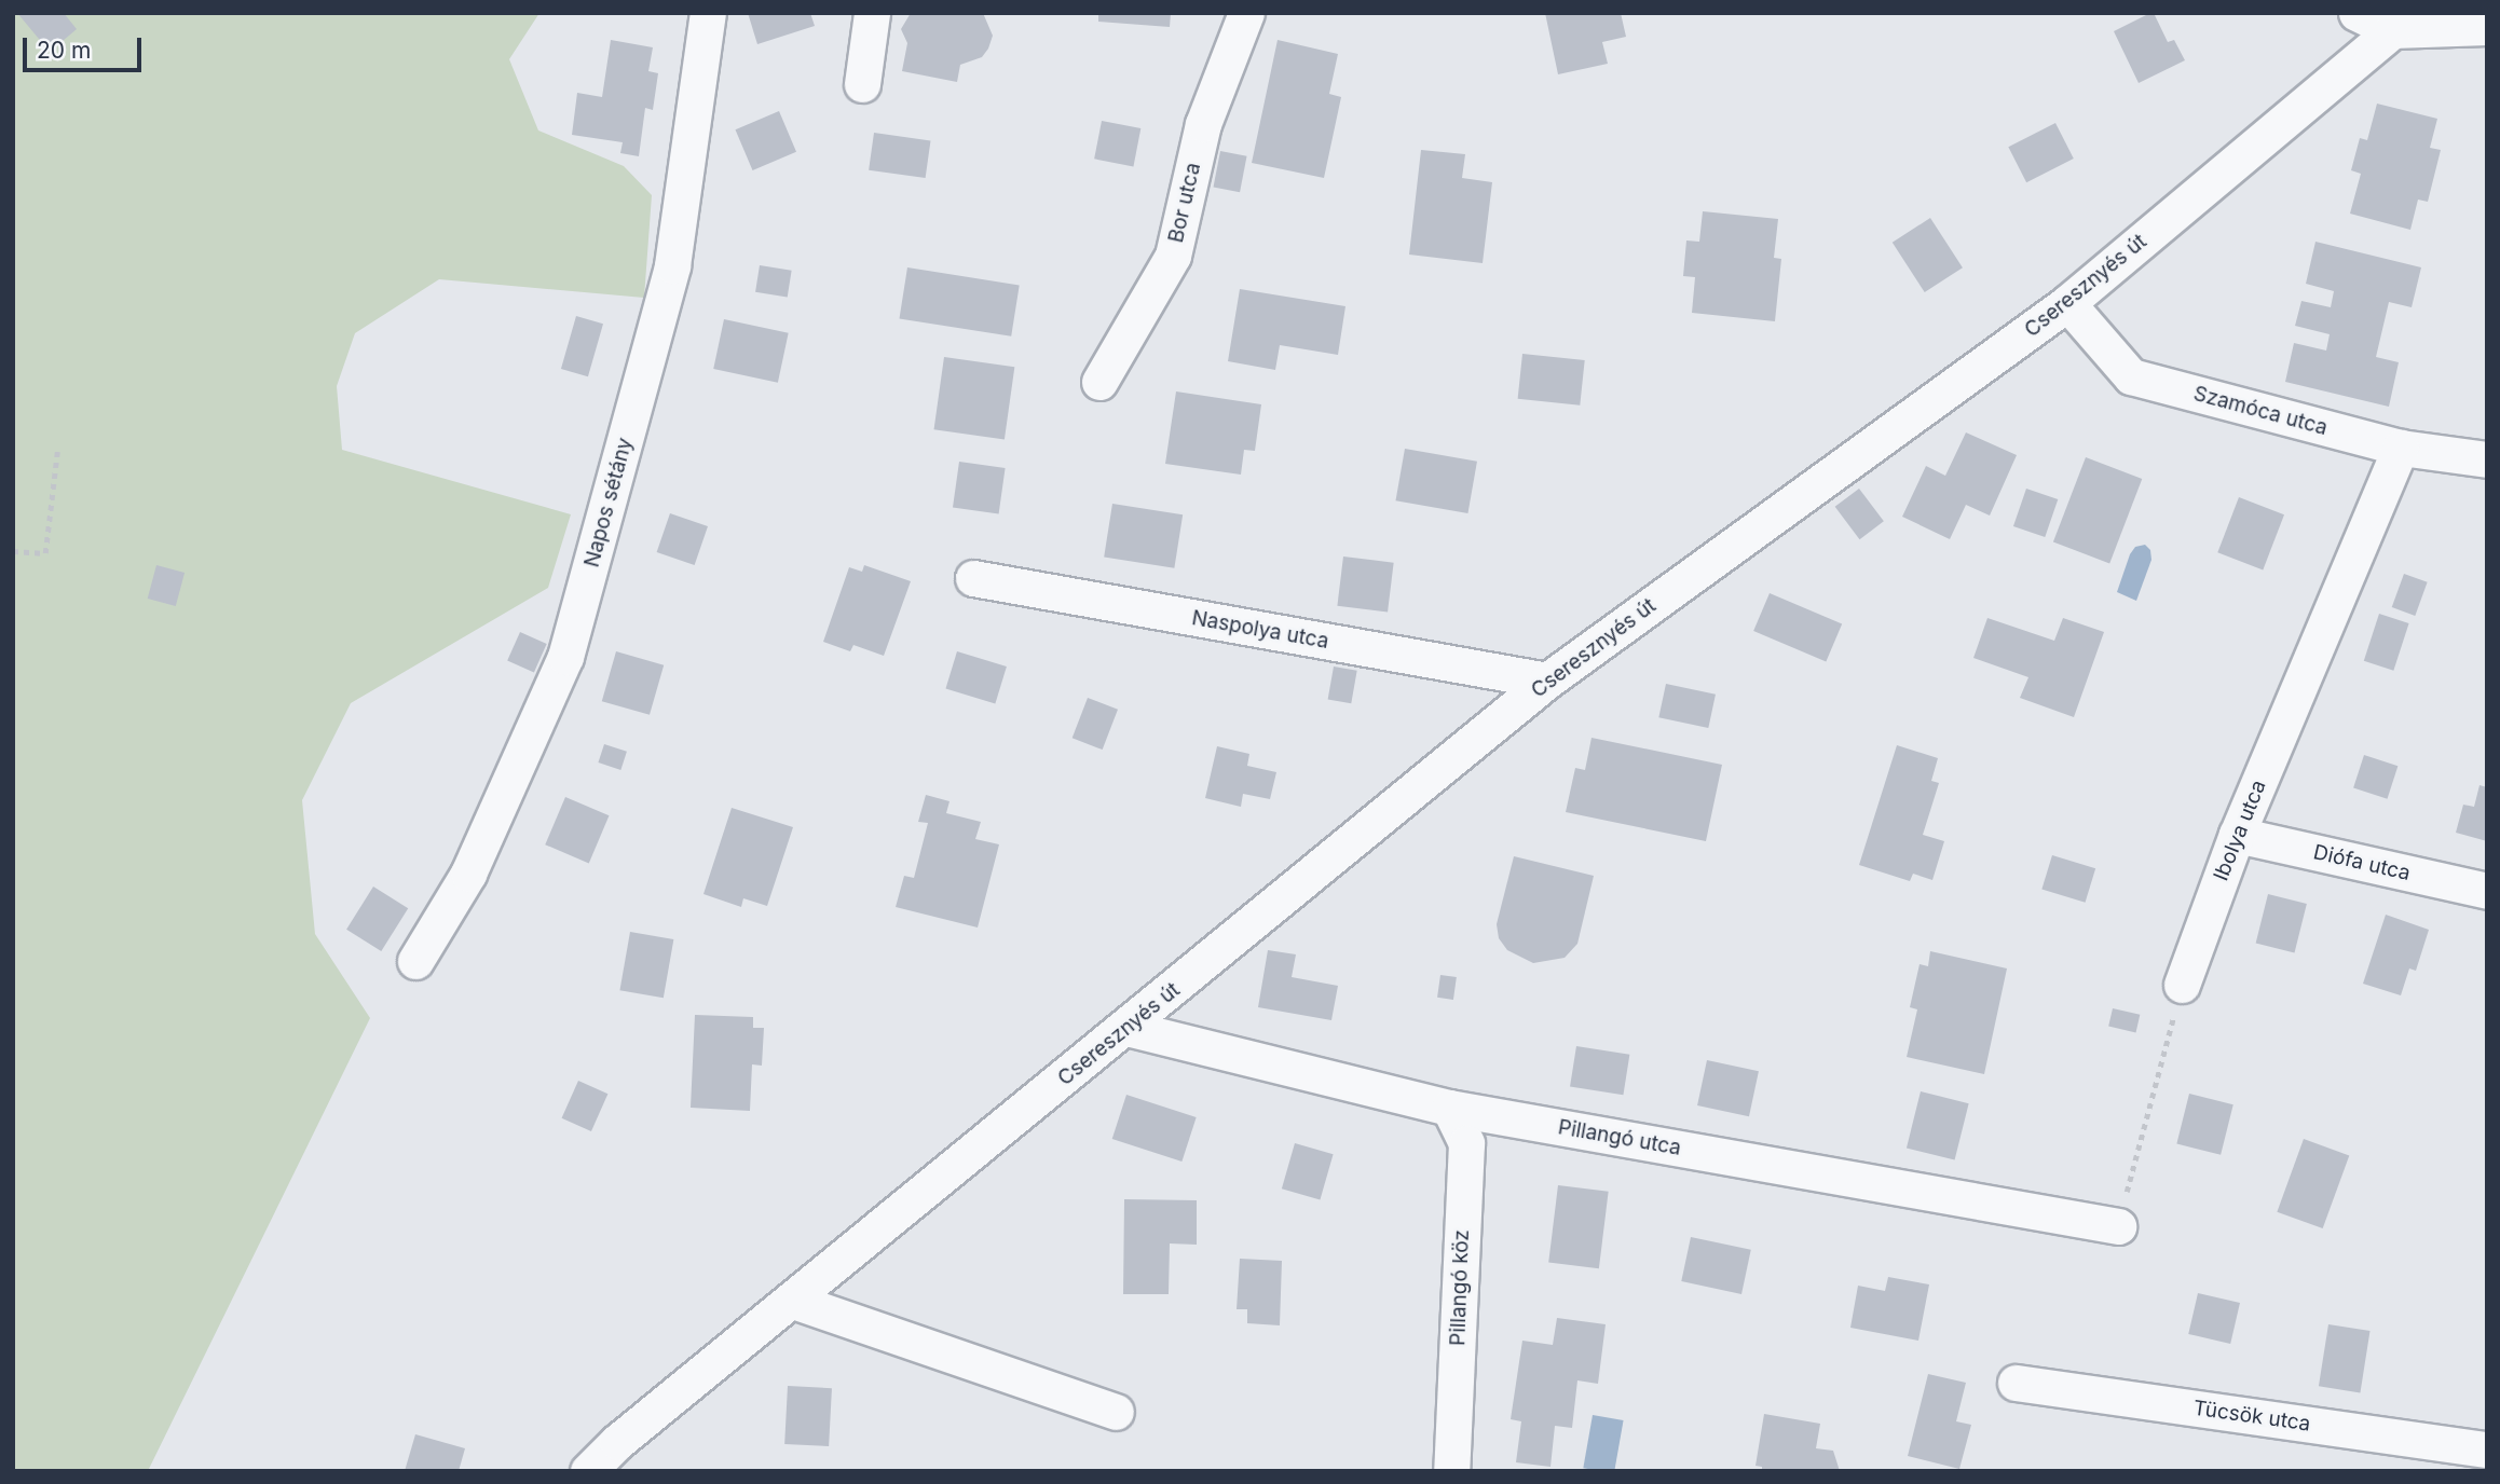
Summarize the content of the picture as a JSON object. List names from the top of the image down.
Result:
{
  "streets": {
    "street": [
      "Bor utca",
      "Cseresznyés út",
      "Szamóca utca",
      "Napos sétány",
      "Naspolya utca",
      "Ibolya utca",
      "Diófa utca",
      "Pillangó utca",
      "Pillangó köz",
      "Tücsök utca"
    ]
  },
  "crossings": [
    ["Cseresznyés út", "Szamóca utca"],
    ["Cseresznyés út", "Naspolya utca"],
    ["Cseresznyés út", "Pillangó utca"],
    ["Szamóca utca", "Ibolya utca"],
    ["Ibolya utca", "Diófa utca"],
    ["Pillangó utca", "Pillangó köz"]
  ],
  "scale_bar": "20 m"
}
